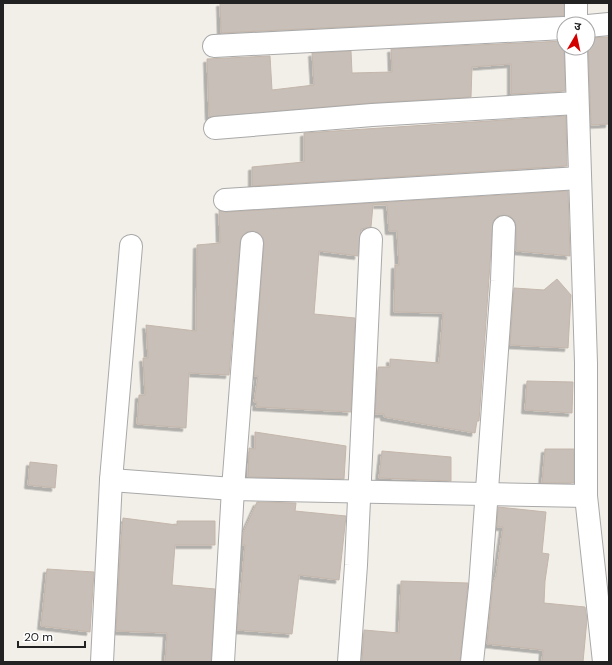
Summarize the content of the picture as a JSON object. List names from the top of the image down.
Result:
{
  "scale_bar": "20 m",
  "north": "top"
}
